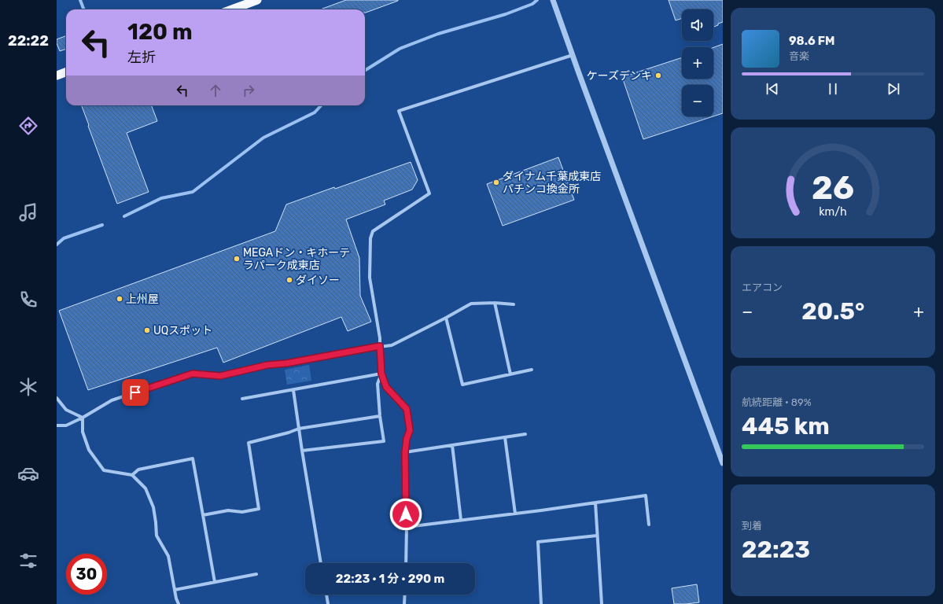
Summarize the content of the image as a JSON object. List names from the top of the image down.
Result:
{
  "places": [
    "ケーズデンキ",
    "ダイナム千葉成東店 パチンコ換金所",
    "MEGAドン・キホーテ ラパーク成東店",
    "ダイソー",
    "上州屋",
    "UQスポット"
  ],
  "page": {
    "tabs": "22:22",
    "map_buttons": ["+", "−"],
    "turn": ["120 m", "左折"],
    "song": ["98.6 FM", "音楽"],
    "tile": [
      "エアコン",
      ["航続距離 · 89%", "445 km"],
      ["到着", "22:23"]
    ],
    "heat": ["−", "20.5°", "+"],
    "limit": "30",
    "trip": "22:23 · 1 分 · 290 m",
    "gauge": ["26", "km/h"]
  }
}
